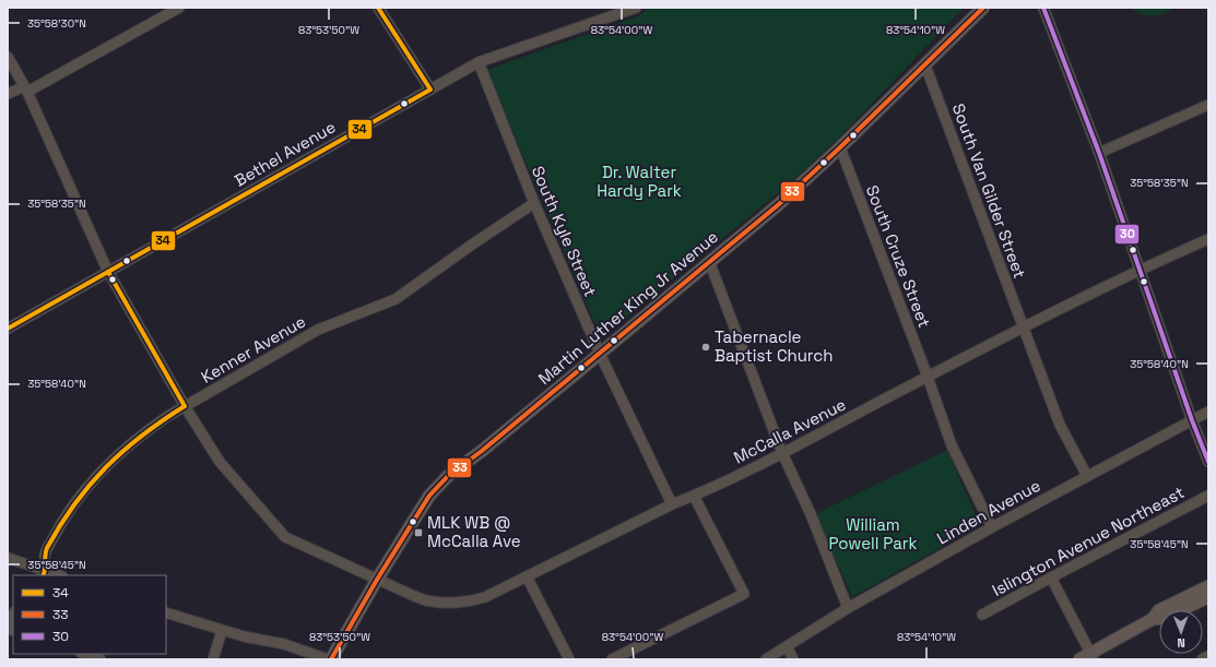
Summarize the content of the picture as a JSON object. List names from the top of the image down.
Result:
{
  "streets": {
    "main road": ["Martin Luther King Jr Avenue"],
    "street": [
      "Bethel Avenue",
      "South Van Gilder Street",
      "South Kyle Street",
      "South Cruze Street",
      "Kenner Avenue",
      "McCalla Avenue",
      "Linden Avenue",
      "Islington Avenue Northeast"
    ]
  },
  "crossings": [
    ["Bethel Avenue", "South Kyle Street"],
    ["Bethel Avenue", "McCalla Avenue"],
    ["South Van Gilder Street", "Martin Luther King Jr Avenue"],
    ["South Van Gilder Street", "McCalla Avenue"],
    ["South Van Gilder Street", "Linden Avenue"],
    ["South Kyle Street", "Martin Luther King Jr Avenue"],
    ["South Kyle Street", "Kenner Avenue"],
    ["South Kyle Street", "McCalla Avenue"],
    ["South Cruze Street", "Martin Luther King Jr Avenue"],
    ["South Cruze Street", "McCalla Avenue"],
    ["South Cruze Street", "Linden Avenue"],
    ["Martin Luther King Jr Avenue", "McCalla Avenue"],
    ["Kenner Avenue", "McCalla Avenue"]
  ],
  "parks": ["Dr. Walter Hardy Park", "William Powell Park"],
  "places": {
    "other": ["Tabernacle Baptist Church"],
    "transit": ["MLK WB @ McCalla Ave"]
  },
  "lines": ["transit line 34", "transit line 33", "transit line 30"],
  "legend": ["34", "33", "30"],
  "north": "bottom",
  "coordinates": [
    "35°58'30\"N",
    "83°53'50\"W",
    "83°54'00\"W",
    "83°54'10\"W",
    "35°58'35\"N",
    "35°58'40\"N",
    "35°58'45\"N"
  ]
}
